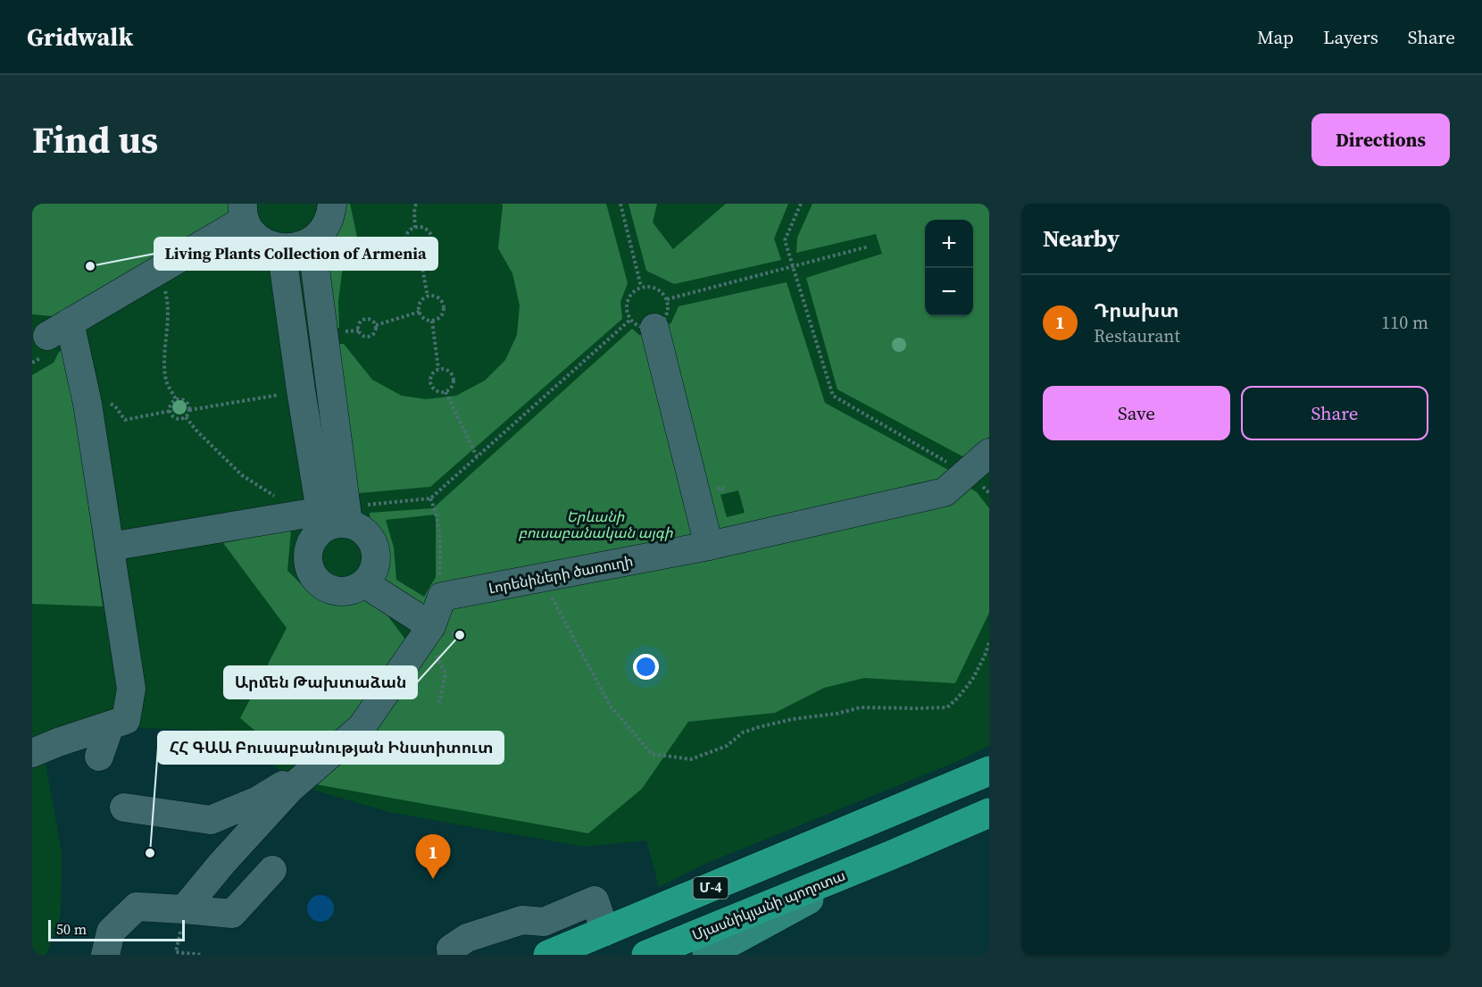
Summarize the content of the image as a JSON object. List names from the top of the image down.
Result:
{
  "streets": {
    "highway": ["Մ-4", "Մյասնիկյանի պողոտա"],
    "lane": ["Լորենիների ծառուղի"]
  },
  "crossings": [
    ["Մ-4", "Մյասնիկյանի պողոտա"]
  ],
  "parks": ["Երևանի բուսաբանական այգի"],
  "places": ["Living Plants Collection of Armenia", "Արմեն Թախտաձան", "ՀՀ ԳԱԱ Բուսաբանության Ինստիտուտ"],
  "scale_bar": "50 m",
  "page": {
    "header": "Gridwalk",
    "nav": ["Map", "Layers", "Share"],
    "title": "Find us",
    "buttons": [
      "Directions",
      ["Save", "Share"]
    ],
    "heading": "Nearby",
    "map_buttons": ["+", "−"],
    "list": [
      {
        "mark": "1",
        "name": "Դրախտ",
        "note": "Restaurant",
        "value": "110 m"
      }
    ],
    "pins": "1",
    "scale": "50 m"
  }
}
